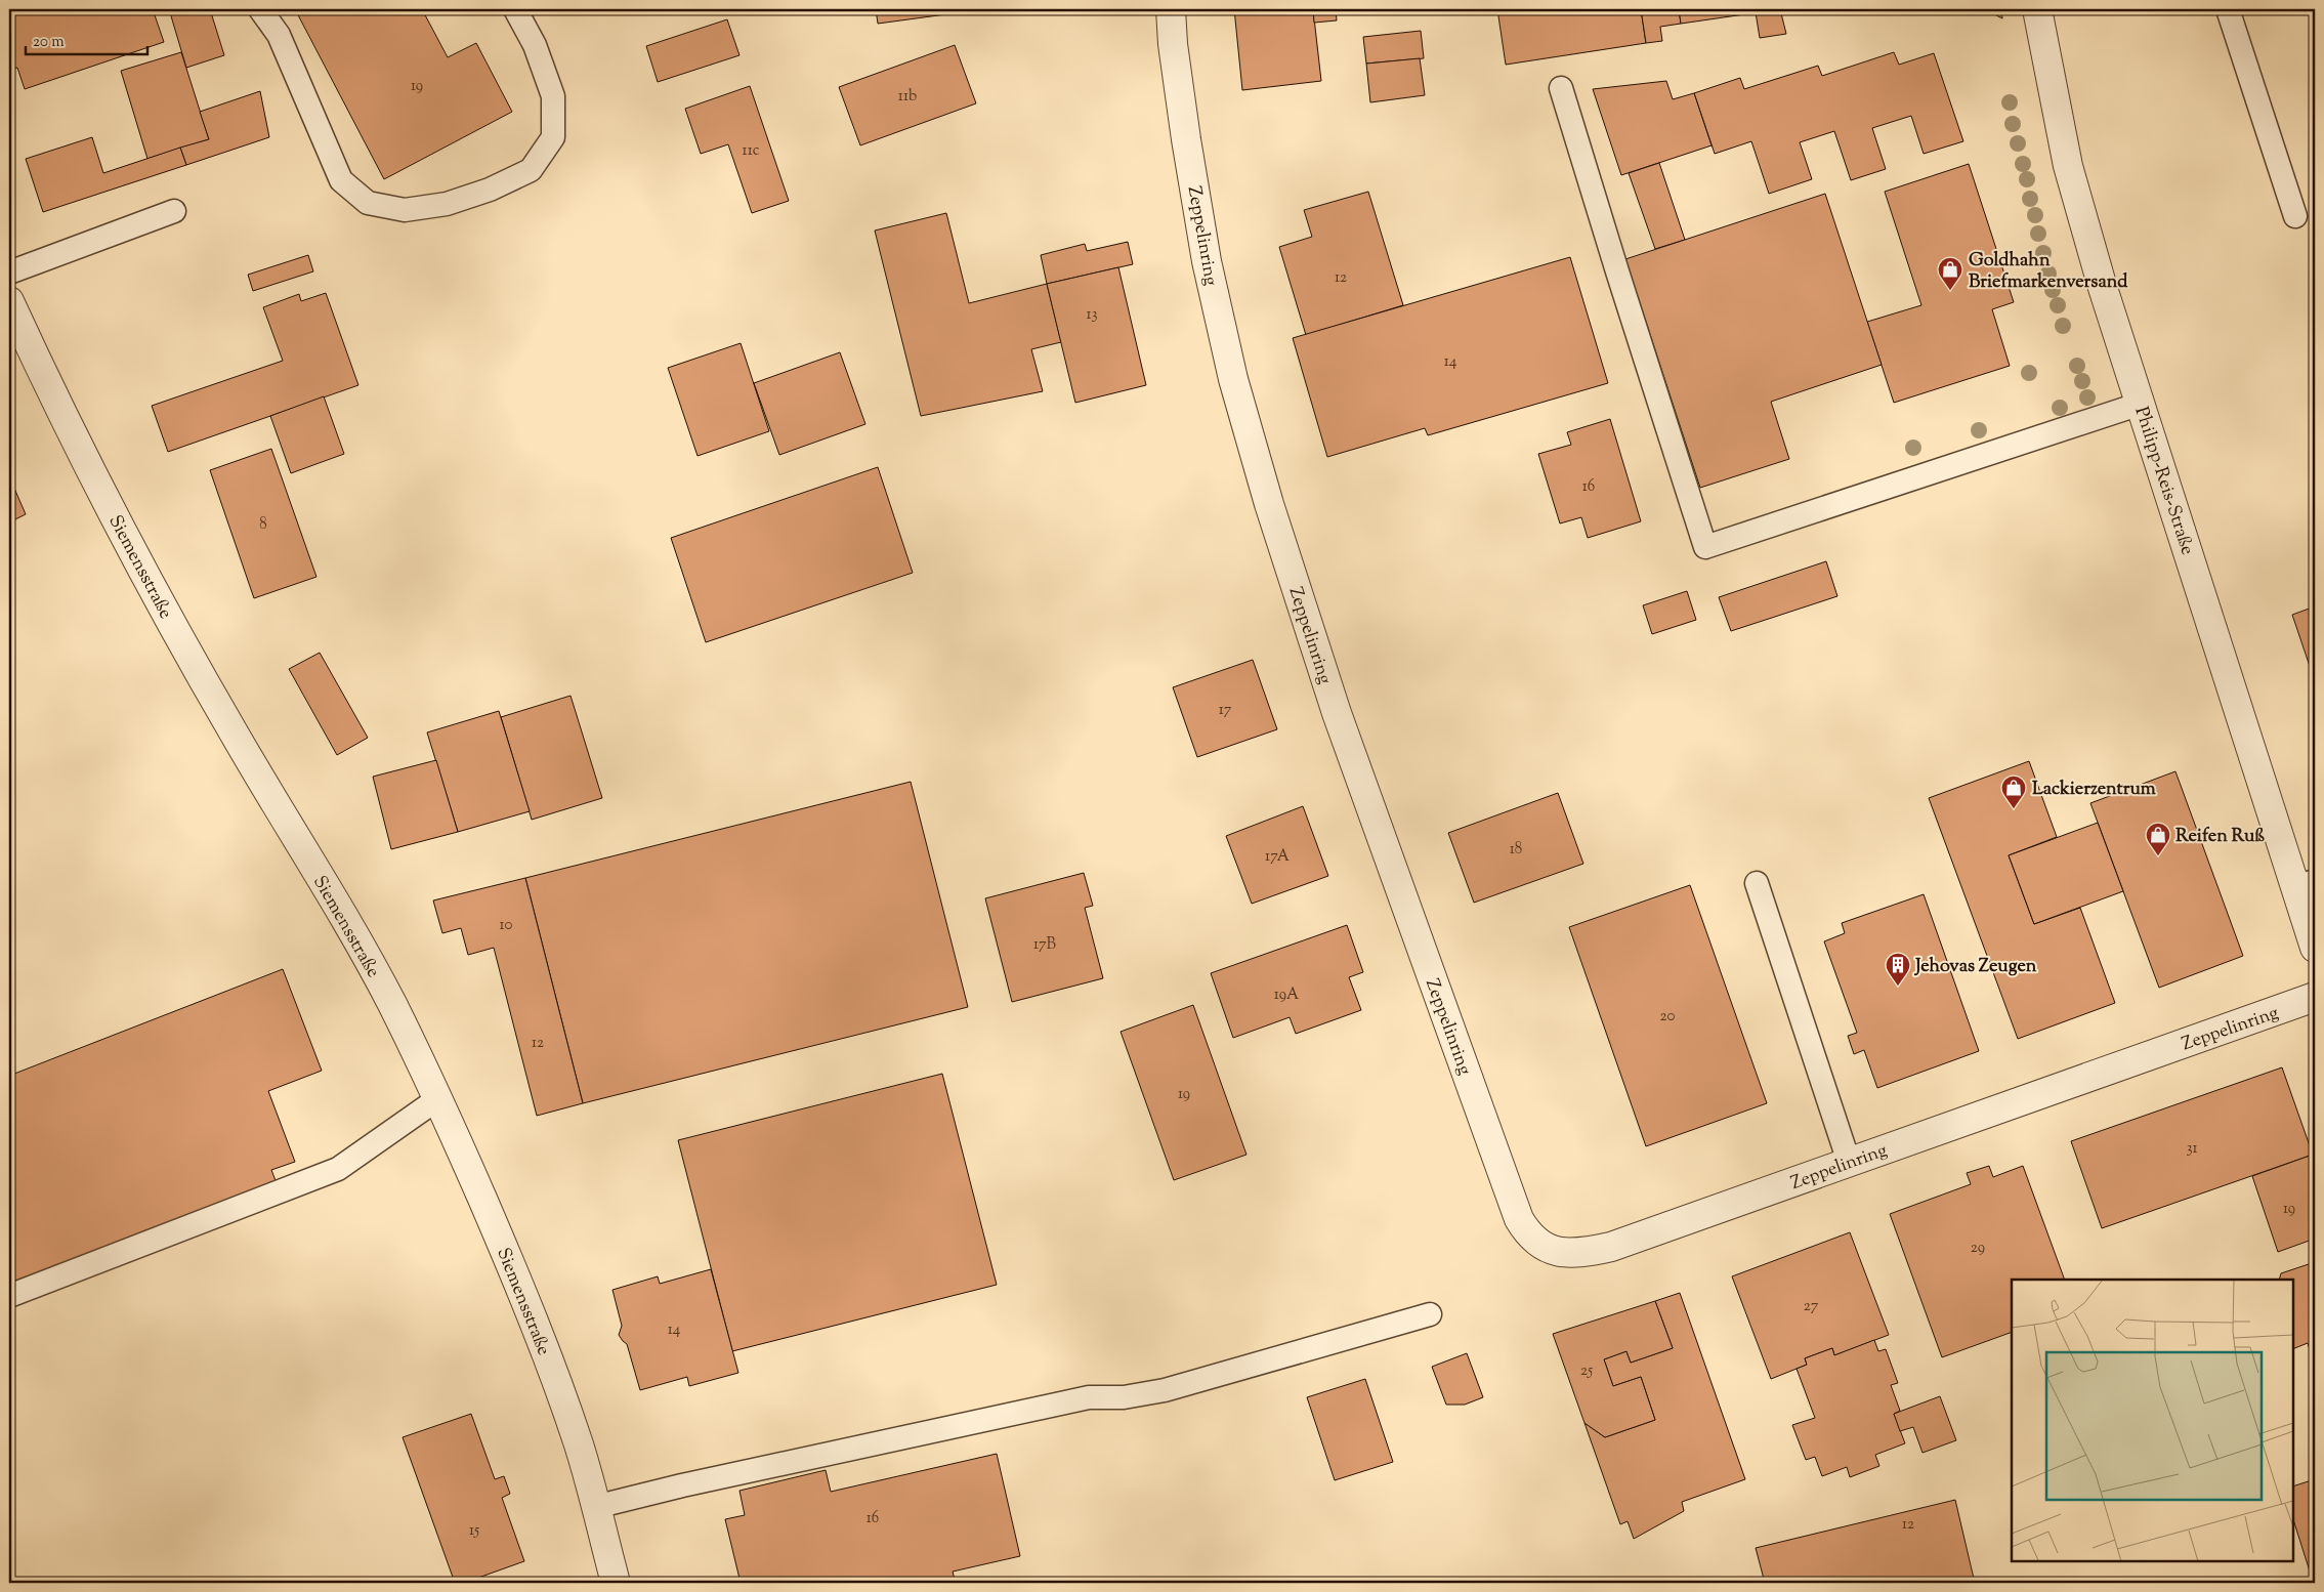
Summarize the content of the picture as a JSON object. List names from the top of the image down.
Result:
{
  "streets": {
    "street": ["Zeppelinring", "Philipp-Reis-Straße", "Siemensstraße"]
  },
  "places": {
    "shop": ["Goldhahn Briefmarkenversand", "Lackierzentrum", "Reifen Ruß"],
    "building": ["Jehovas Zeugen"]
  },
  "house_numbers": [
    "19",
    "11b",
    "11c",
    "12",
    "13",
    "14",
    "16",
    "8",
    "17",
    "18",
    "17A",
    "10",
    "17B",
    "19A",
    "20",
    "12",
    "19",
    "31",
    "19",
    "29",
    "27",
    "14",
    "25",
    "16",
    "12",
    "15"
  ],
  "scale_bar": "20 m"
}
